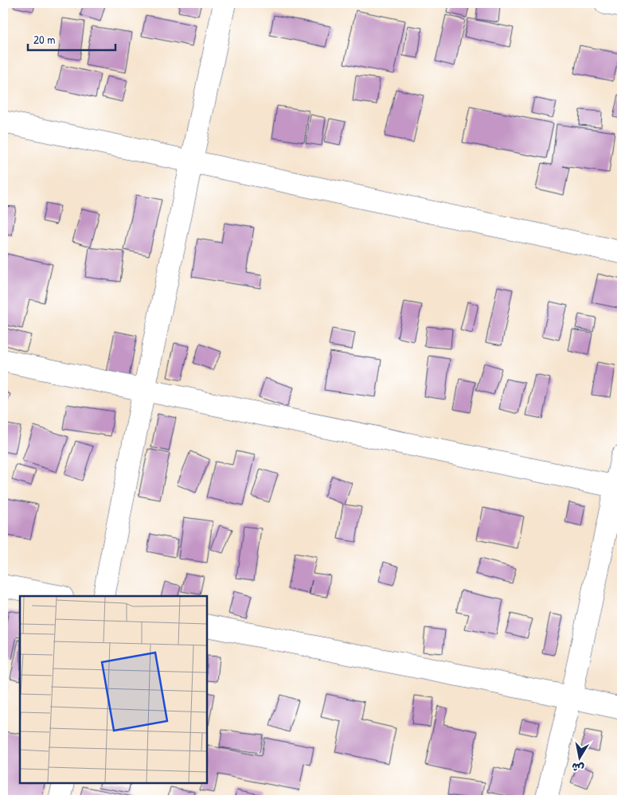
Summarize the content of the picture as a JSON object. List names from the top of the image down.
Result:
{
  "scale_bar": "20 m",
  "north": "bottom"
}
